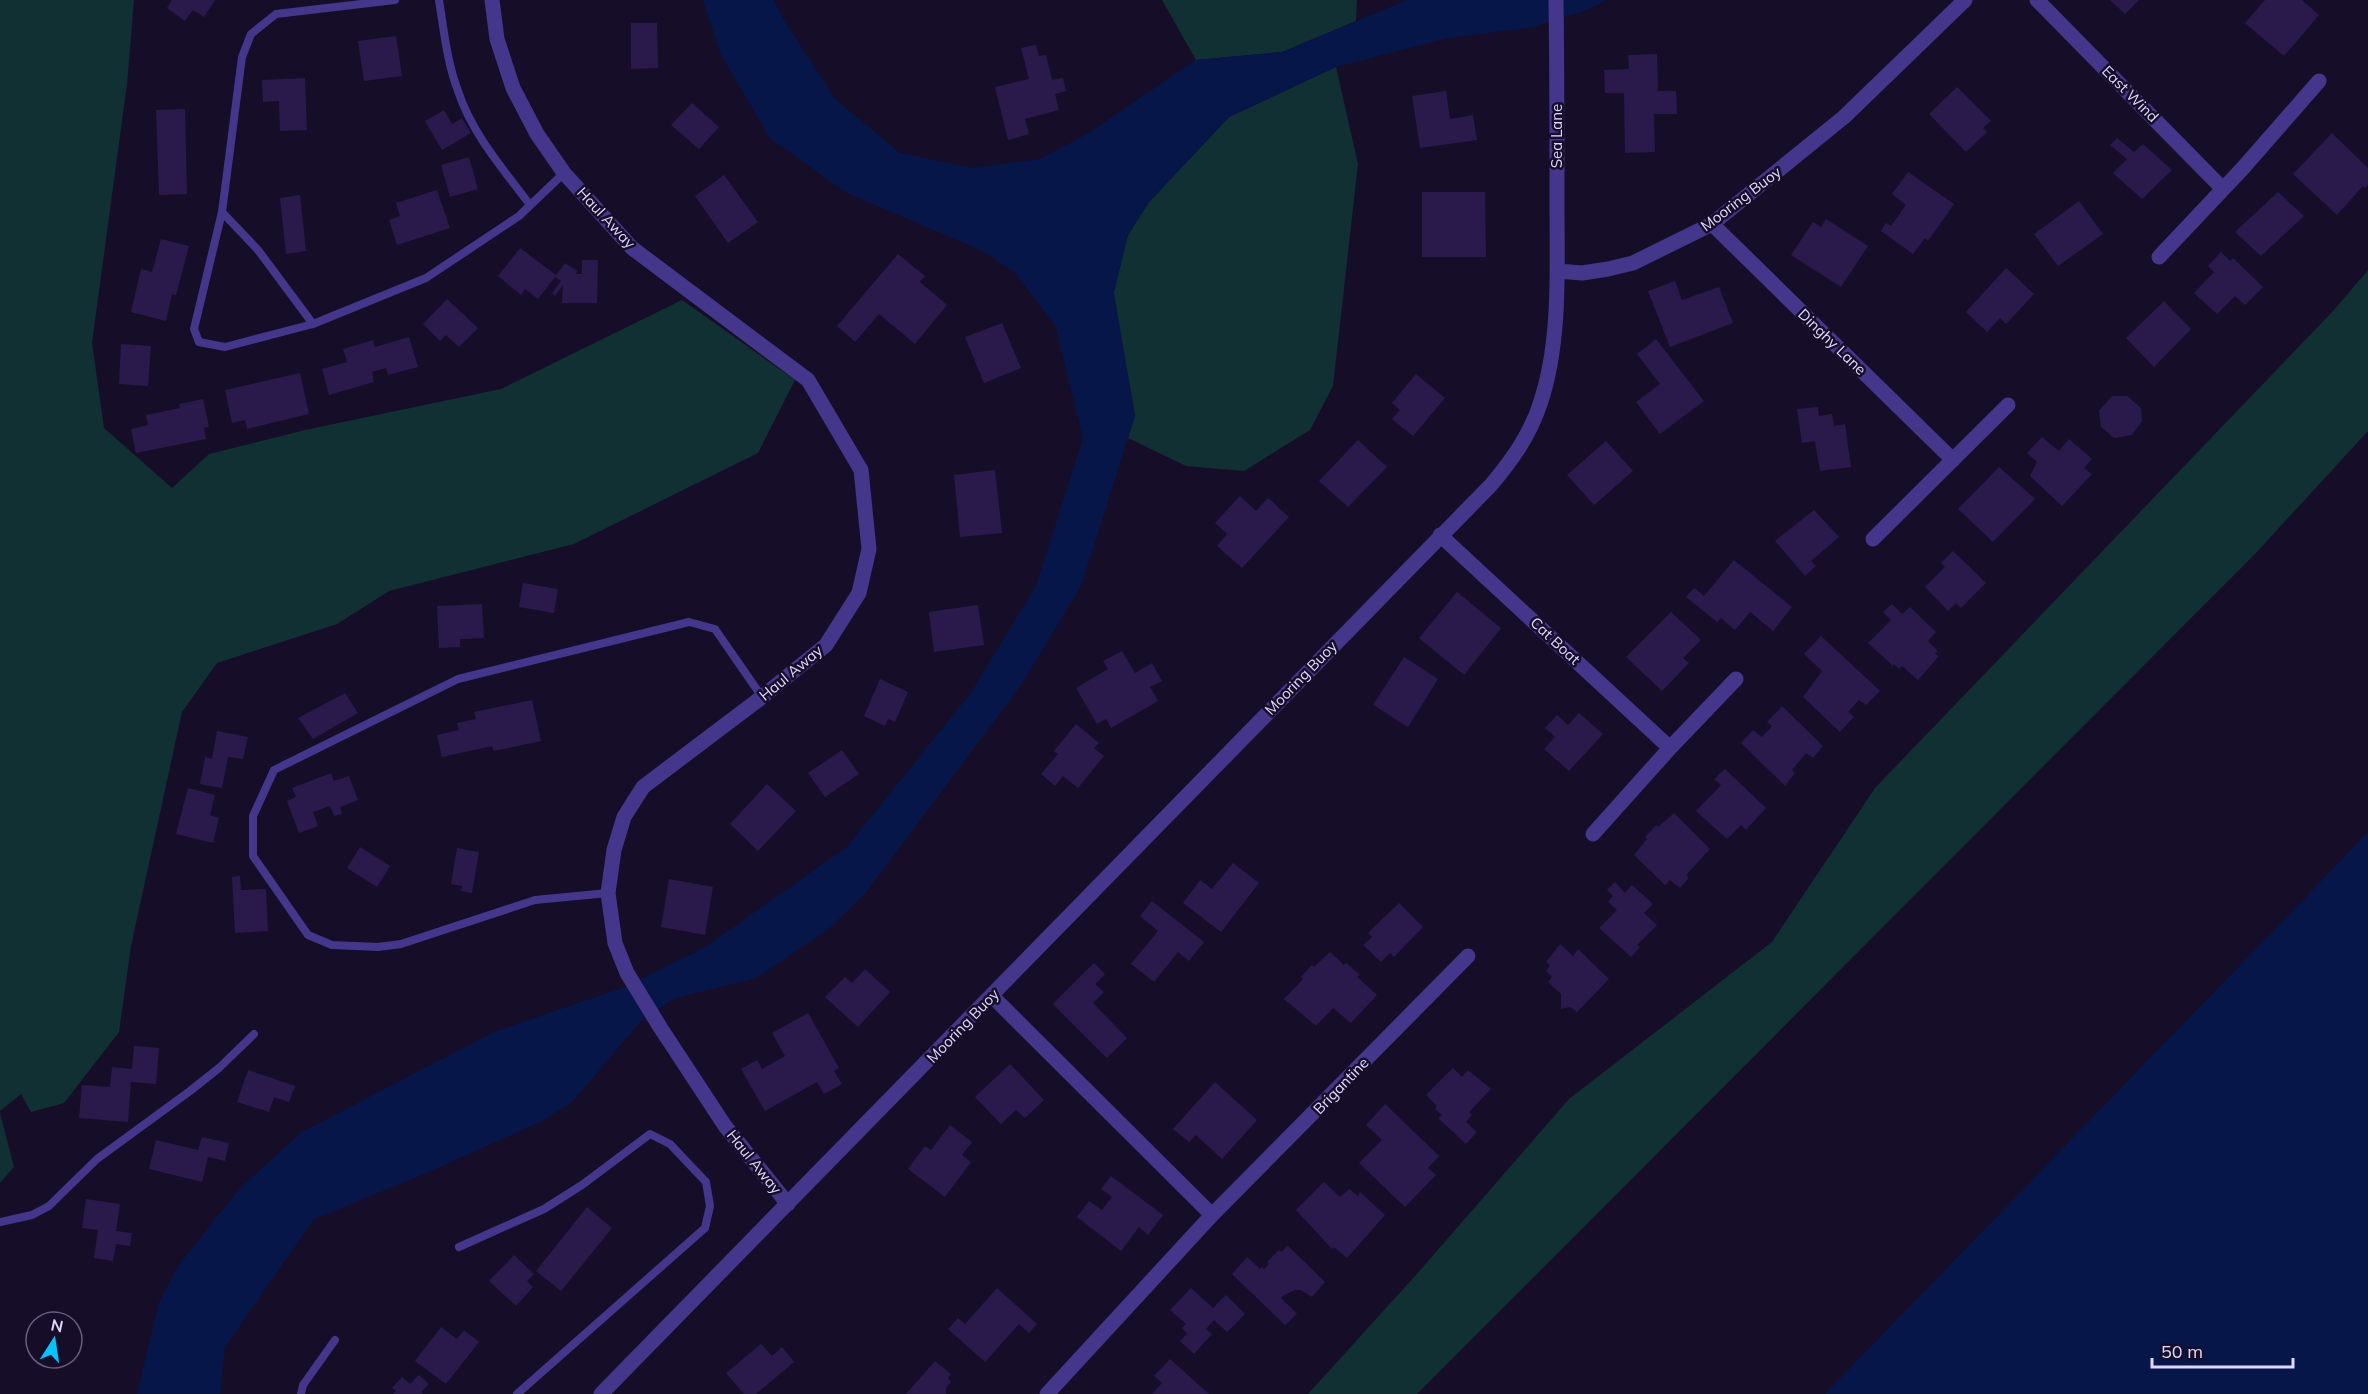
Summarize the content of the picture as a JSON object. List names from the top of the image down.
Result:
{
  "streets": {
    "street": [
      "East Wind",
      "Sea Lane",
      "Mooring Buoy",
      "Haul Away",
      "Dinghy Lane",
      "Cat Boat",
      "Brigantine"
    ]
  },
  "crossings": [
    ["Sea Lane", "Mooring Buoy"],
    ["Mooring Buoy", "Haul Away"],
    ["Mooring Buoy", "Dinghy Lane"],
    ["Mooring Buoy", "Cat Boat"]
  ],
  "scale_bar": "50 m",
  "north": "top"
}
